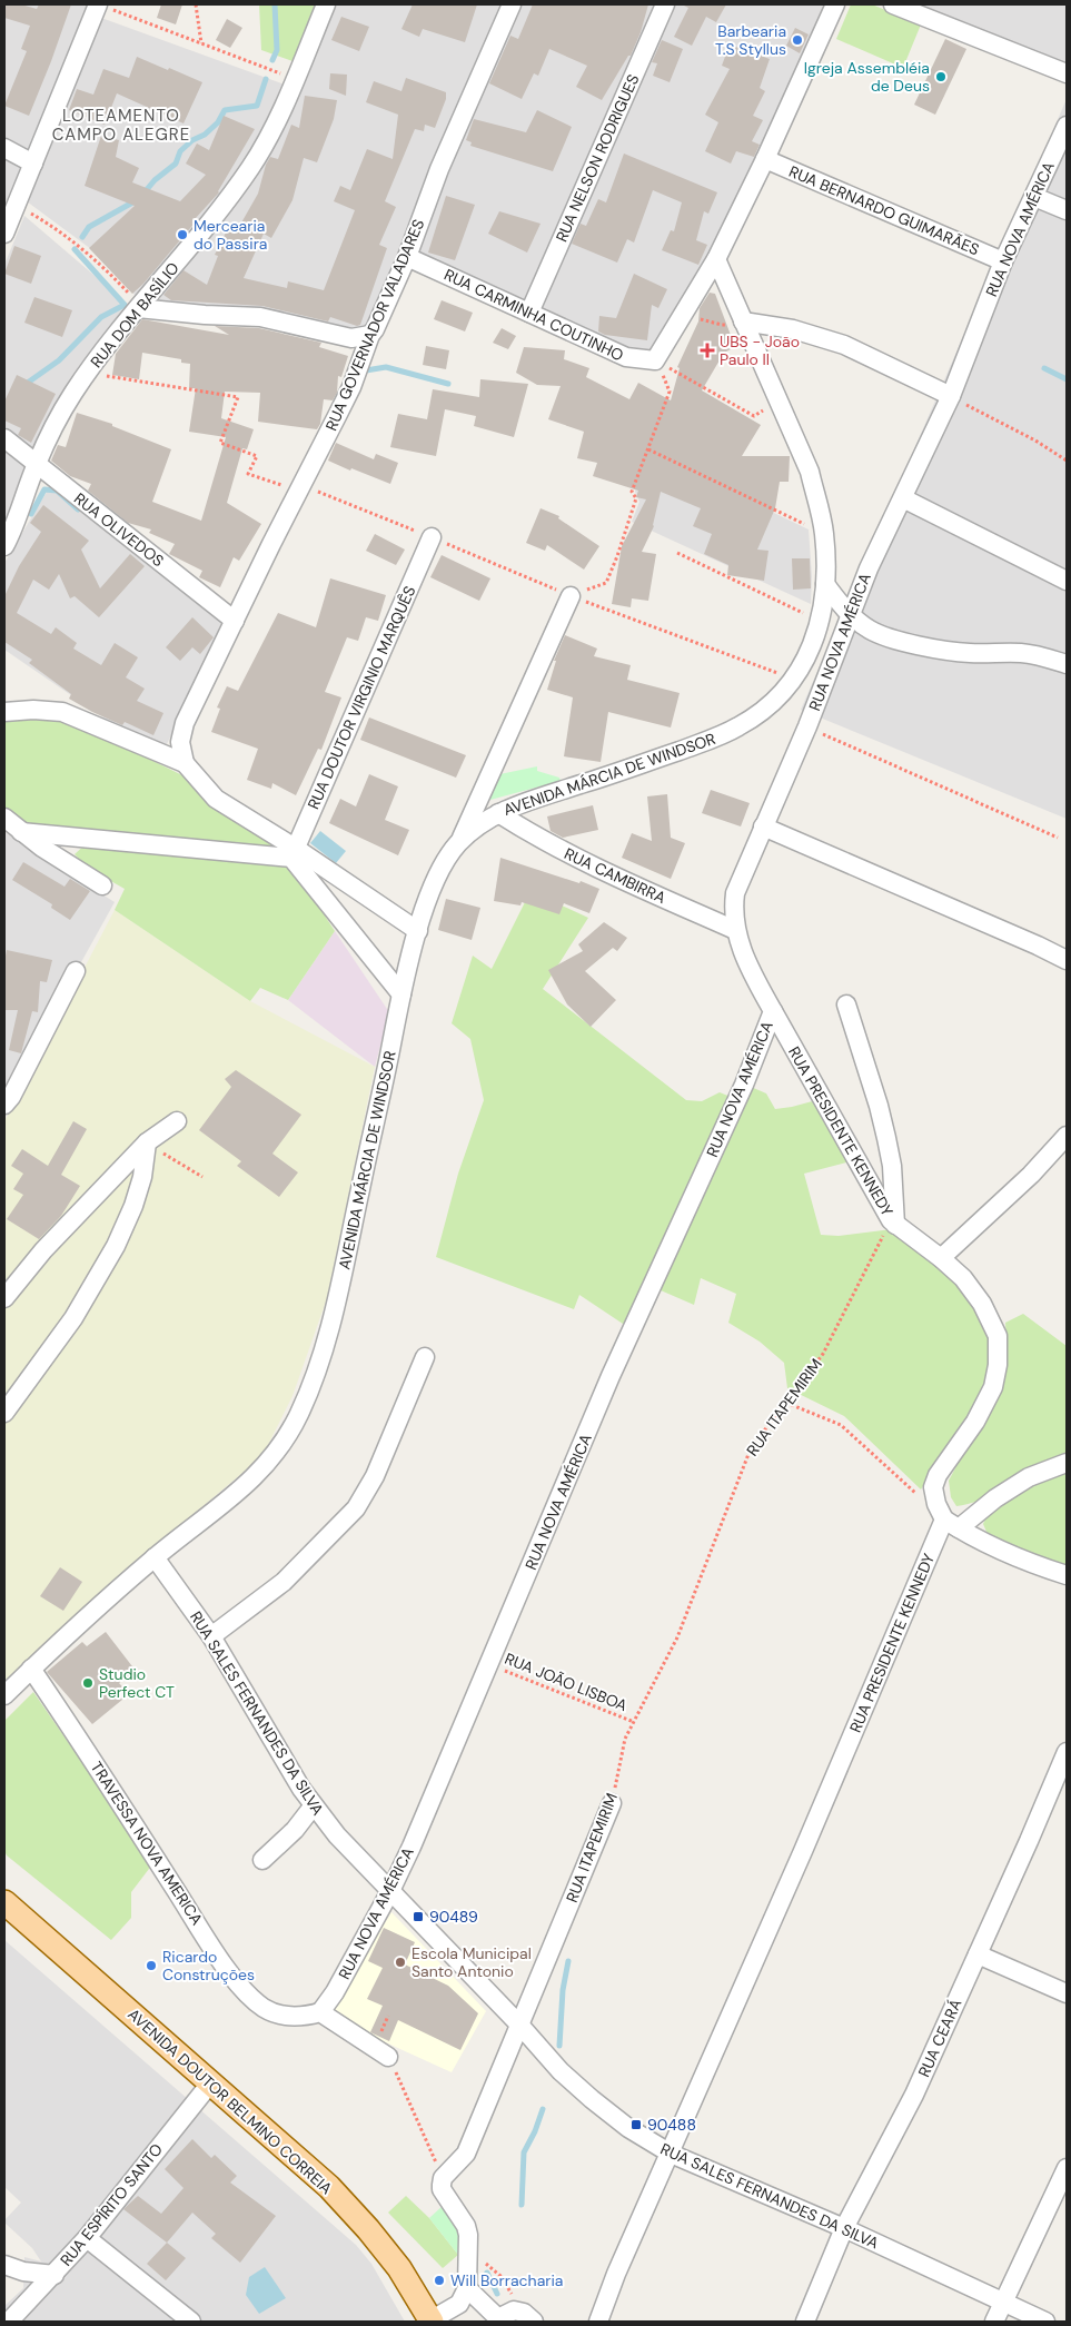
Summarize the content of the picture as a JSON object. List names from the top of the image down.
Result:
{
  "streets": {
    "main road": ["AVENIDA DOUTOR BELMINO CORREIA"],
    "street": [
      "RUA NELSON RODRIGUES",
      "RUA BERNARDO GUIMARÃES",
      "RUA NOVA AMÉRICA",
      "RUA DOM BASÍLIO",
      "RUA CARMINHA COUTINHO",
      "RUA GOVERNADOR VALADARES",
      "RUA OLIVEDOS",
      "RUA DOUTOR VIRGINIO MARQUÊS",
      "AVENIDA MÁRCIA DE WINDSOR",
      "RUA CAMBIRRA",
      "RUA PRESIDENTE KENNEDY",
      "RUA ITAPEMIRIM",
      "RUA SALES FERNANDES DA SILVA",
      "TRAVESSA NOVA AMERICA",
      "RUA CEARÁ",
      "RUA ESPÍRITO SANTO"
    ],
    "path": ["RUA JOÃO LISBOA"]
  },
  "crossings": [
    ["RUA NELSON RODRIGUES", "RUA CARMINHA COUTINHO"],
    ["RUA BERNARDO GUIMARÃES", "RUA NOVA AMÉRICA"],
    ["RUA NOVA AMÉRICA", "RUA CAMBIRRA"],
    ["RUA NOVA AMÉRICA", "RUA PRESIDENTE KENNEDY"],
    ["RUA NOVA AMÉRICA", "RUA JOÃO LISBOA"],
    ["RUA NOVA AMÉRICA", "RUA SALES FERNANDES DA SILVA"],
    ["RUA NOVA AMÉRICA", "TRAVESSA NOVA AMERICA"],
    ["RUA DOM BASÍLIO", "RUA OLIVEDOS"],
    ["RUA CARMINHA COUTINHO", "RUA GOVERNADOR VALADARES"],
    ["RUA GOVERNADOR VALADARES", "RUA OLIVEDOS"],
    ["AVENIDA MÁRCIA DE WINDSOR", "RUA CAMBIRRA"],
    ["AVENIDA MÁRCIA DE WINDSOR", "RUA SALES FERNANDES DA SILVA"],
    ["AVENIDA MÁRCIA DE WINDSOR", "TRAVESSA NOVA AMERICA"],
    ["RUA PRESIDENTE KENNEDY", "RUA ITAPEMIRIM"],
    ["RUA PRESIDENTE KENNEDY", "RUA SALES FERNANDES DA SILVA"],
    ["RUA ITAPEMIRIM", "RUA JOÃO LISBOA"],
    ["RUA ITAPEMIRIM", "RUA SALES FERNANDES DA SILVA"],
    ["RUA SALES FERNANDES DA SILVA", "RUA CEARÁ"],
    ["AVENIDA DOUTOR BELMINO CORREIA", "RUA ESPÍRITO SANTO"]
  ],
  "districts": ["LOTEAMENTO CAMPO ALEGRE"],
  "places": {
    "other": [
      "Barbearia T.S Styllus",
      "Igreja Assembléia de Deus",
      "Mercearia do Passira",
      "Studio Perfect CT",
      "Escola Municipal Santo Antonio",
      "Ricardo Construções",
      "Will Borracharia"
    ],
    "health": ["UBS - João Paulo II"],
    "transit": ["90489", "90488"]
  }
}
